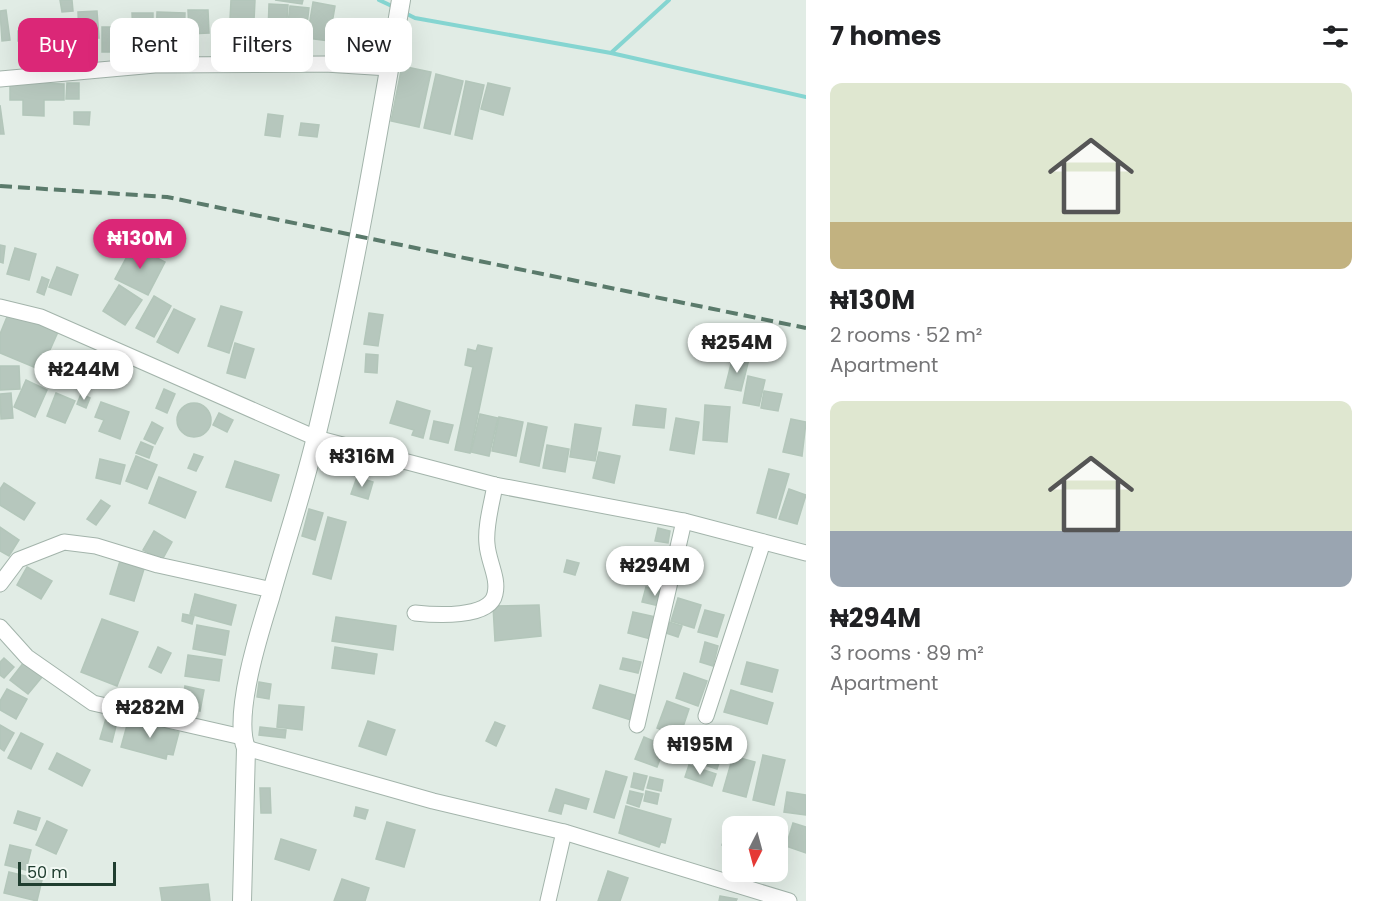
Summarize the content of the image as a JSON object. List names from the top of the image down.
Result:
{
  "scale_bar": "50 m",
  "north": "bottom",
  "page": {
    "heading": "7 homes",
    "chip": [
      "Buy",
      "Rent",
      "Filters",
      "New"
    ],
    "list": [
      {
        "name": "₦130M",
        "note": "2 rooms · 52 m² · Apartment"
      },
      {
        "name": "₦294M",
        "note": "3 rooms · 89 m² · Apartment"
      }
    ],
    "price": [
      "₦130M",
      "₦254M",
      "₦244M",
      "₦316M",
      "₦294M",
      "₦282M",
      "₦195M"
    ],
    "scale": "50 m"
  }
}
